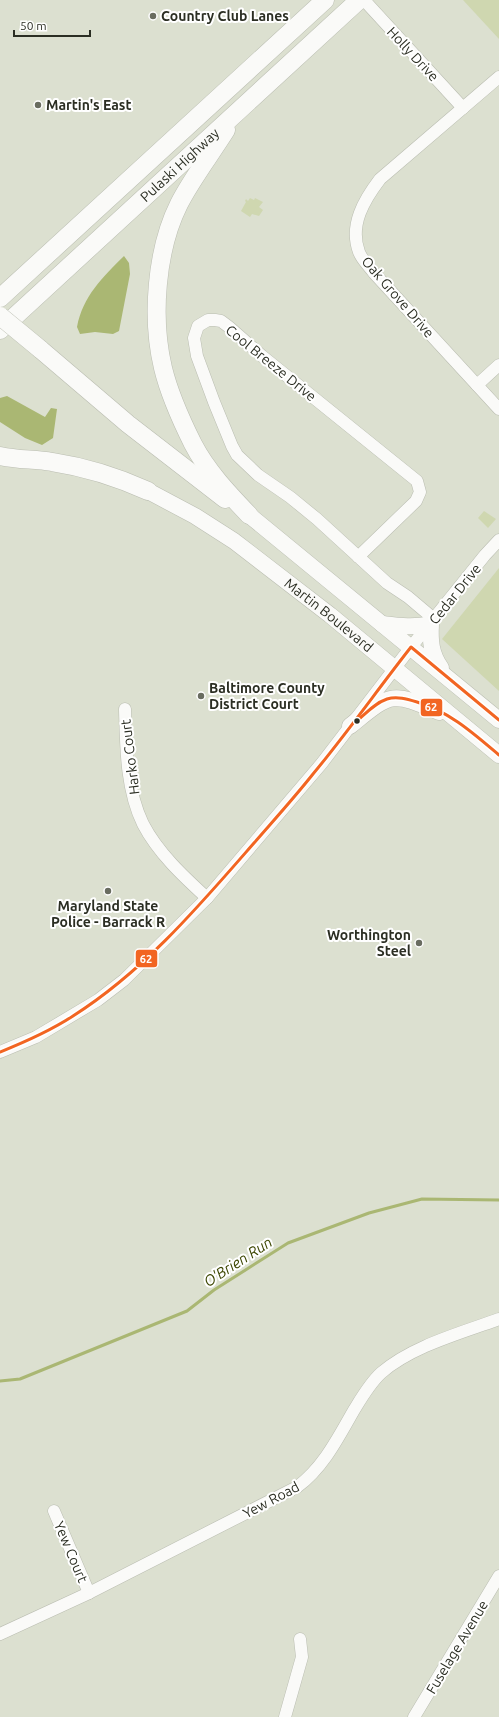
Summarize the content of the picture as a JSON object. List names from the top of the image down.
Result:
{
  "streets": {
    "highway": ["Pulaski Highway"],
    "main road": ["Martin Boulevard"],
    "street": [
      "Holly Drive",
      "Oak Grove Drive",
      "Cool Breeze Drive",
      "Cedar Drive",
      "Harko Court",
      "Yew Road",
      "Yew Court",
      "Fuselage Avenue"
    ]
  },
  "crossings": [
    ["Holly Drive", "Oak Grove Drive"],
    ["Cool Breeze Drive", "Cedar Drive"],
    ["Cedar Drive", "Martin Boulevard"],
    ["Cedar Drive", "Harko Court"],
    ["Yew Road", "Yew Court"]
  ],
  "water": ["O'Brien Run"],
  "places": [
    "Country Club Lanes",
    "Martin's East",
    "Baltimore County District Court",
    "Maryland State Police - Barrack R",
    "Worthington Steel"
  ],
  "lines": ["transit line 62"],
  "scale_bar": "50 m"
}
